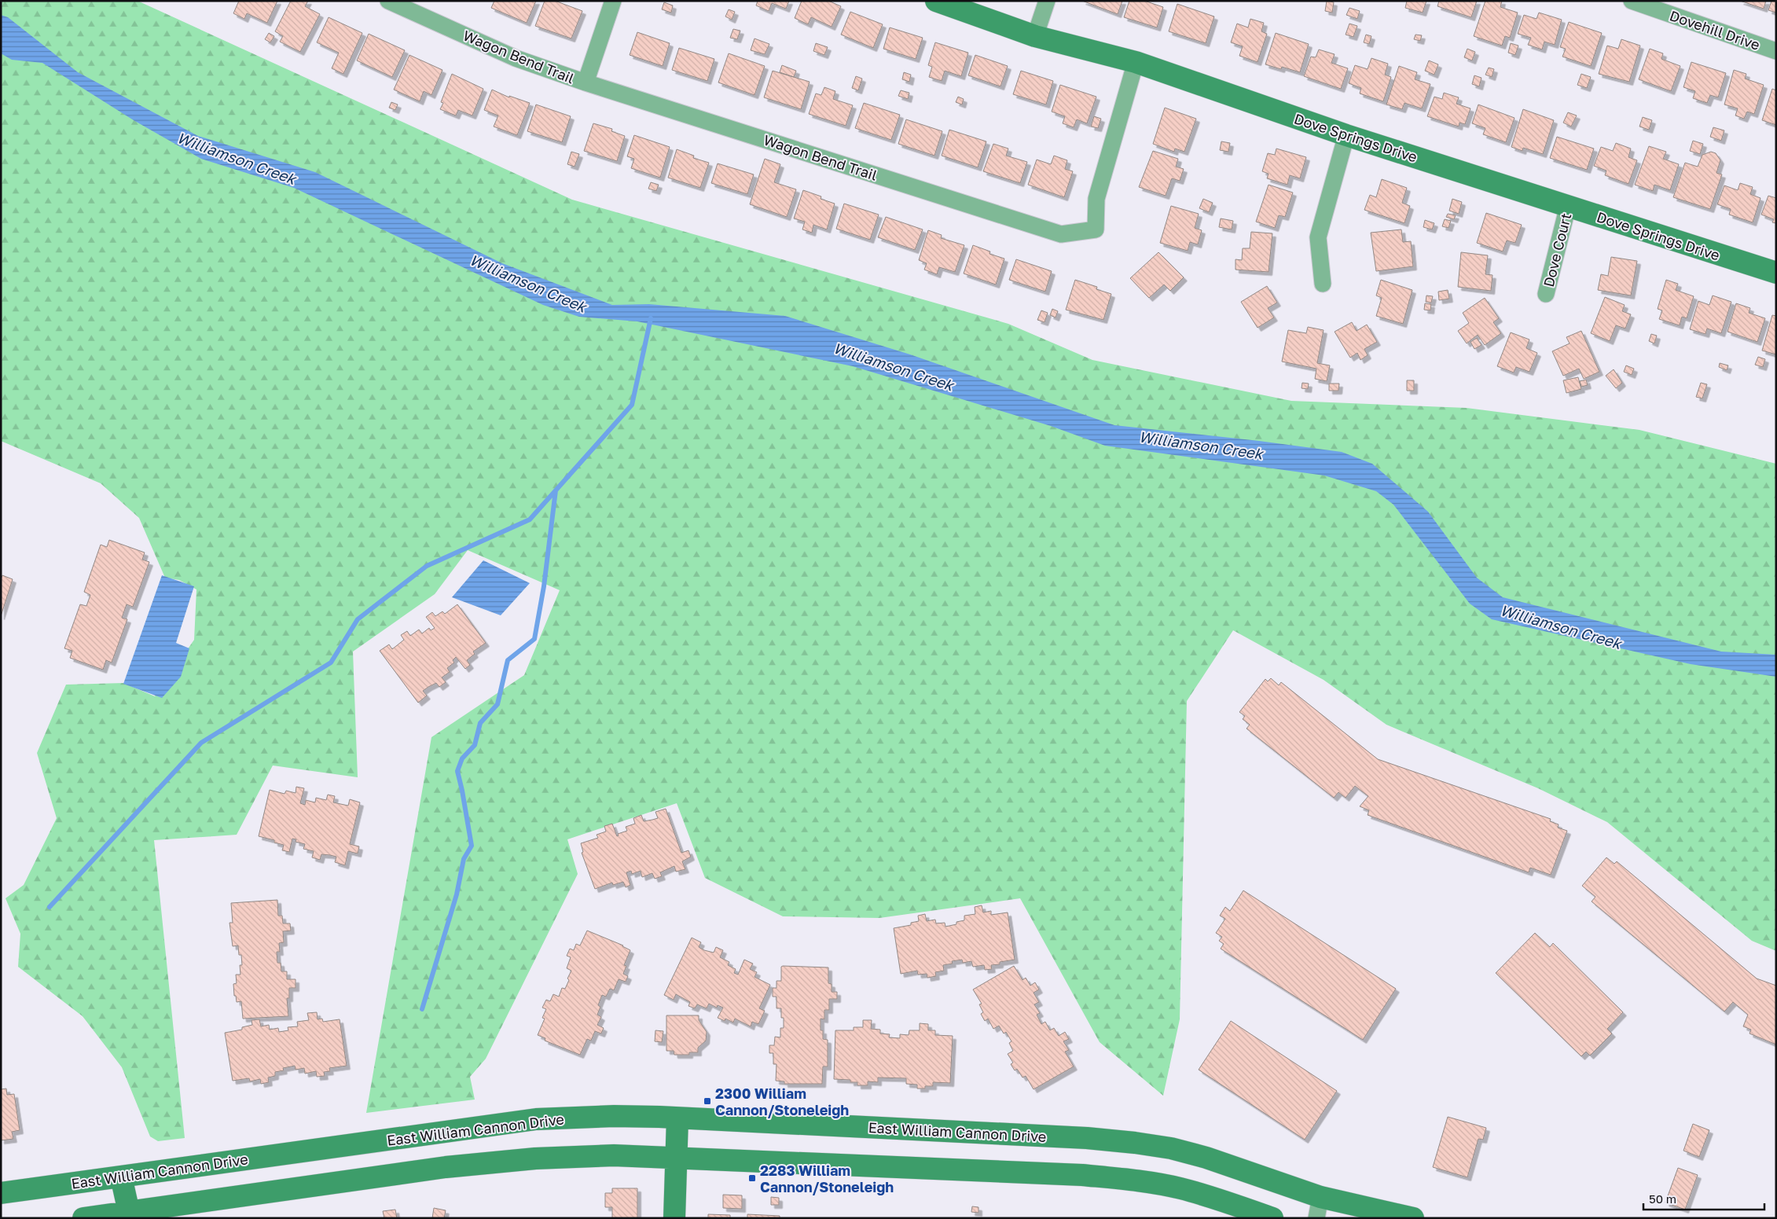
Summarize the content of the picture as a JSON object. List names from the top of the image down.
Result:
{
  "streets": {
    "main road": ["Dove Springs Drive", "East William Cannon Drive"],
    "street": ["Dovehill Drive", "Wagon Bend Trail", "Dove Court"]
  },
  "crossings": [
    ["Wagon Bend Trail", "Dove Springs Drive"],
    ["Dove Springs Drive", "Dove Court"]
  ],
  "water": ["Williamson Creek"],
  "places": {
    "transit": ["2300 William Cannon/Stoneleigh", "2283 William Cannon/Stoneleigh"]
  },
  "scale_bar": "50 m"
}
